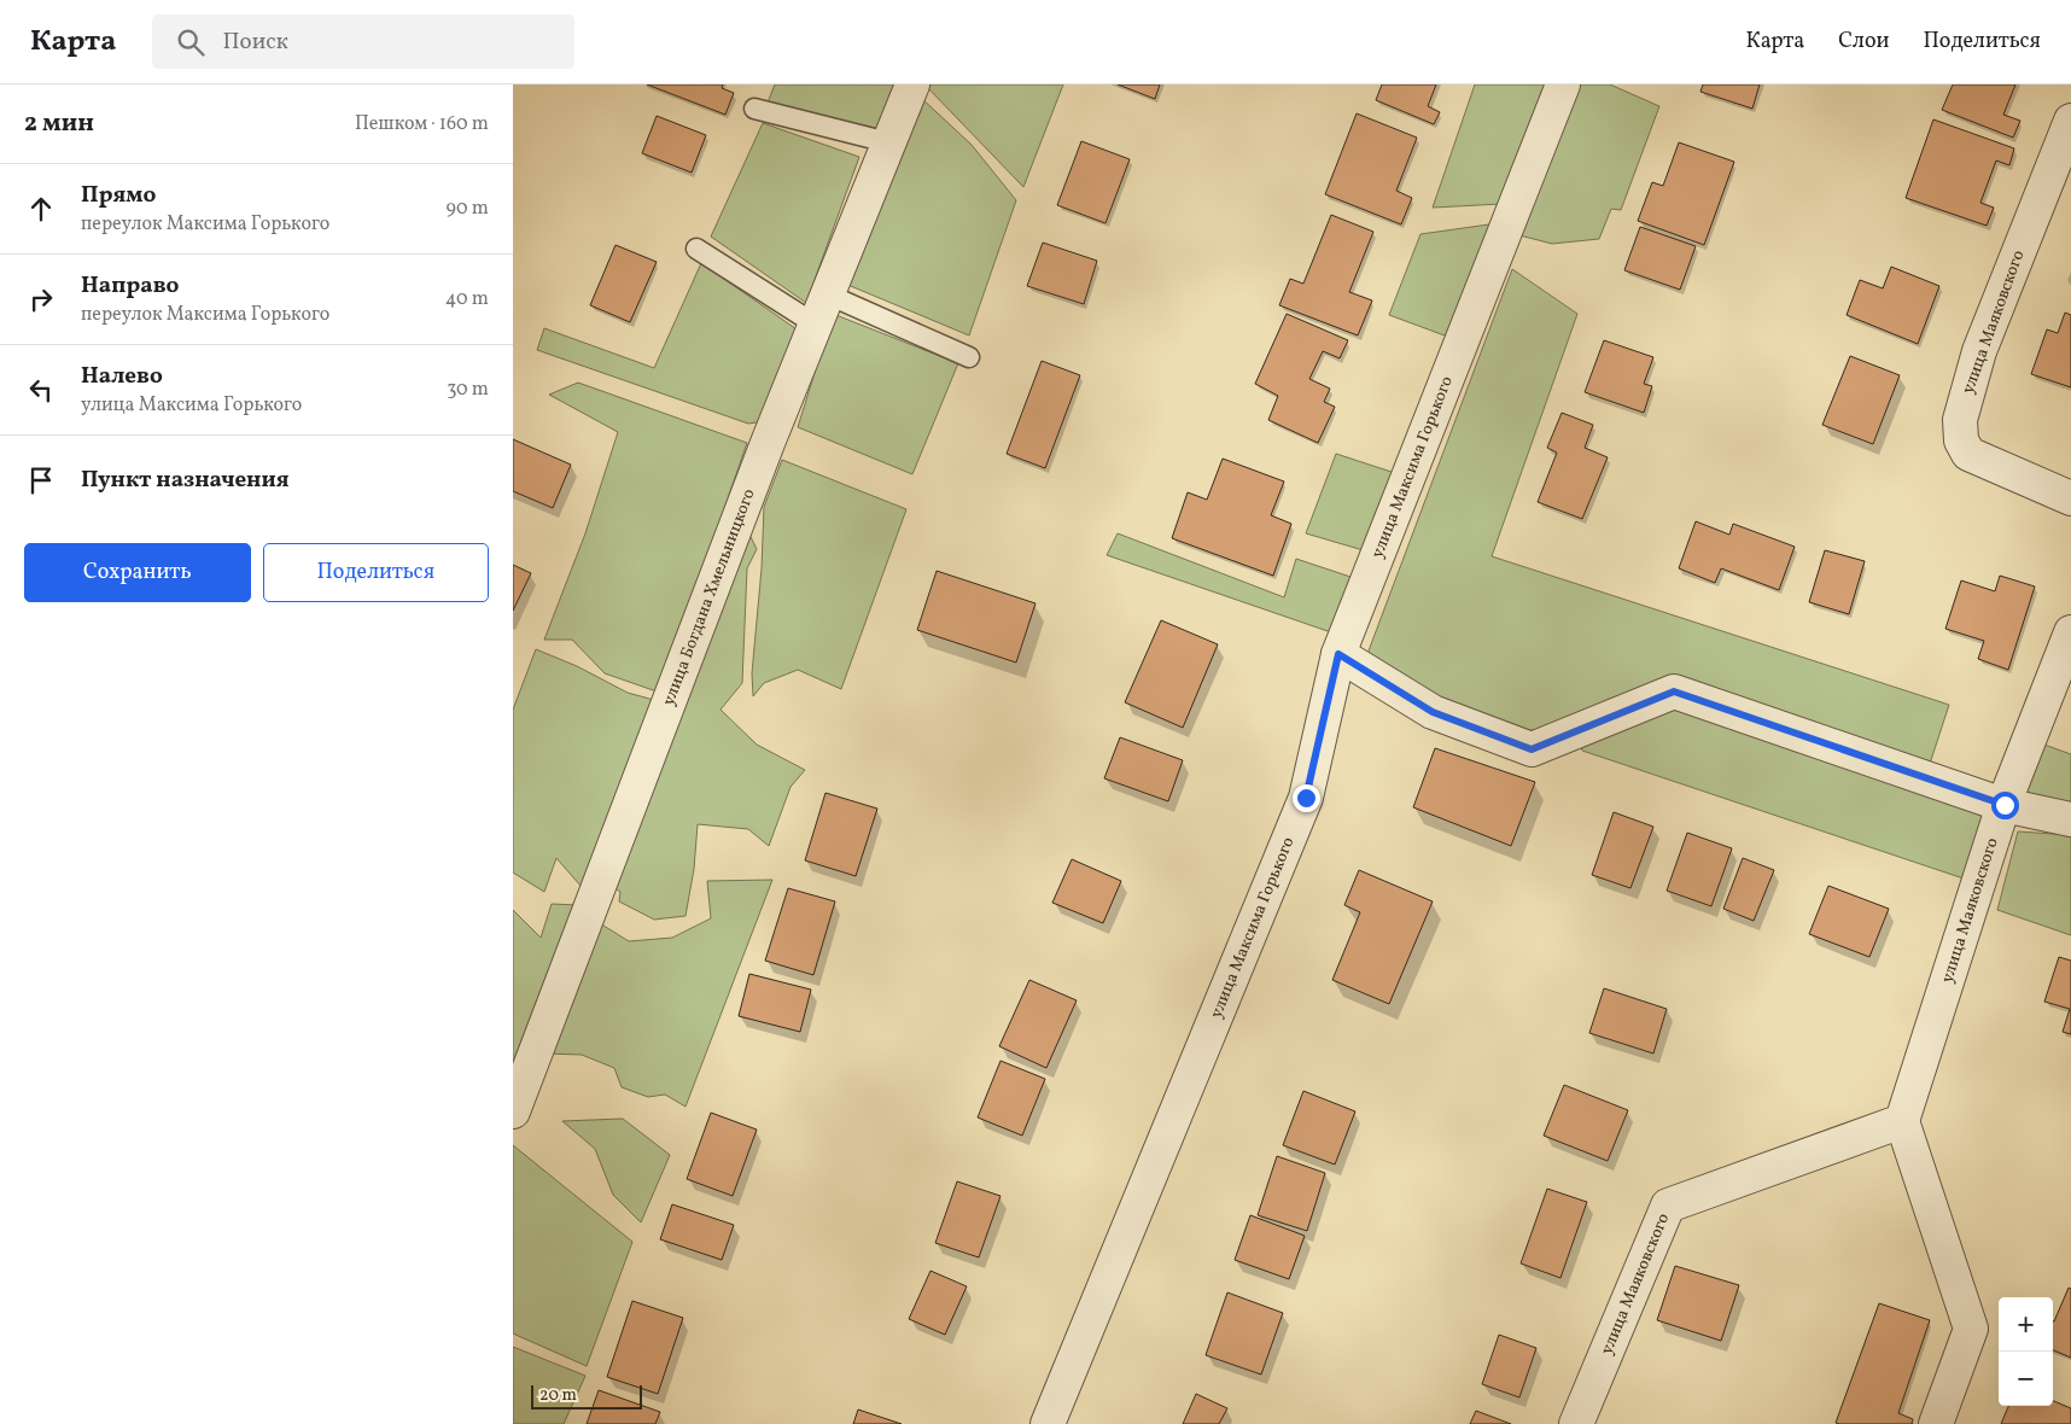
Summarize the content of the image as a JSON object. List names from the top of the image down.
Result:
{
  "streets": {
    "street": ["улица Маяковского", "улица Максима Горького", "улица Богдана Хмельницкого"]
  },
  "scale_bar": "20 m",
  "page": {
    "header": "Карта",
    "search": "Поиск",
    "nav": ["Карта", "Слои", "Поделиться"],
    "heading": ["2 мин", "Пешком · 160 m"],
    "list": [
      ["Прямо", "переулок Максима Горького", "90 m"],
      ["Направо", "переулок Максима Горького", "40 m"],
      ["Налево", "улица Максима Горького", "30 m"],
      "Пункт назначения"
    ],
    "buttons": ["Сохранить", "Поделиться"],
    "map_buttons": ["+", "−"],
    "scale": "20 m"
  }
}
